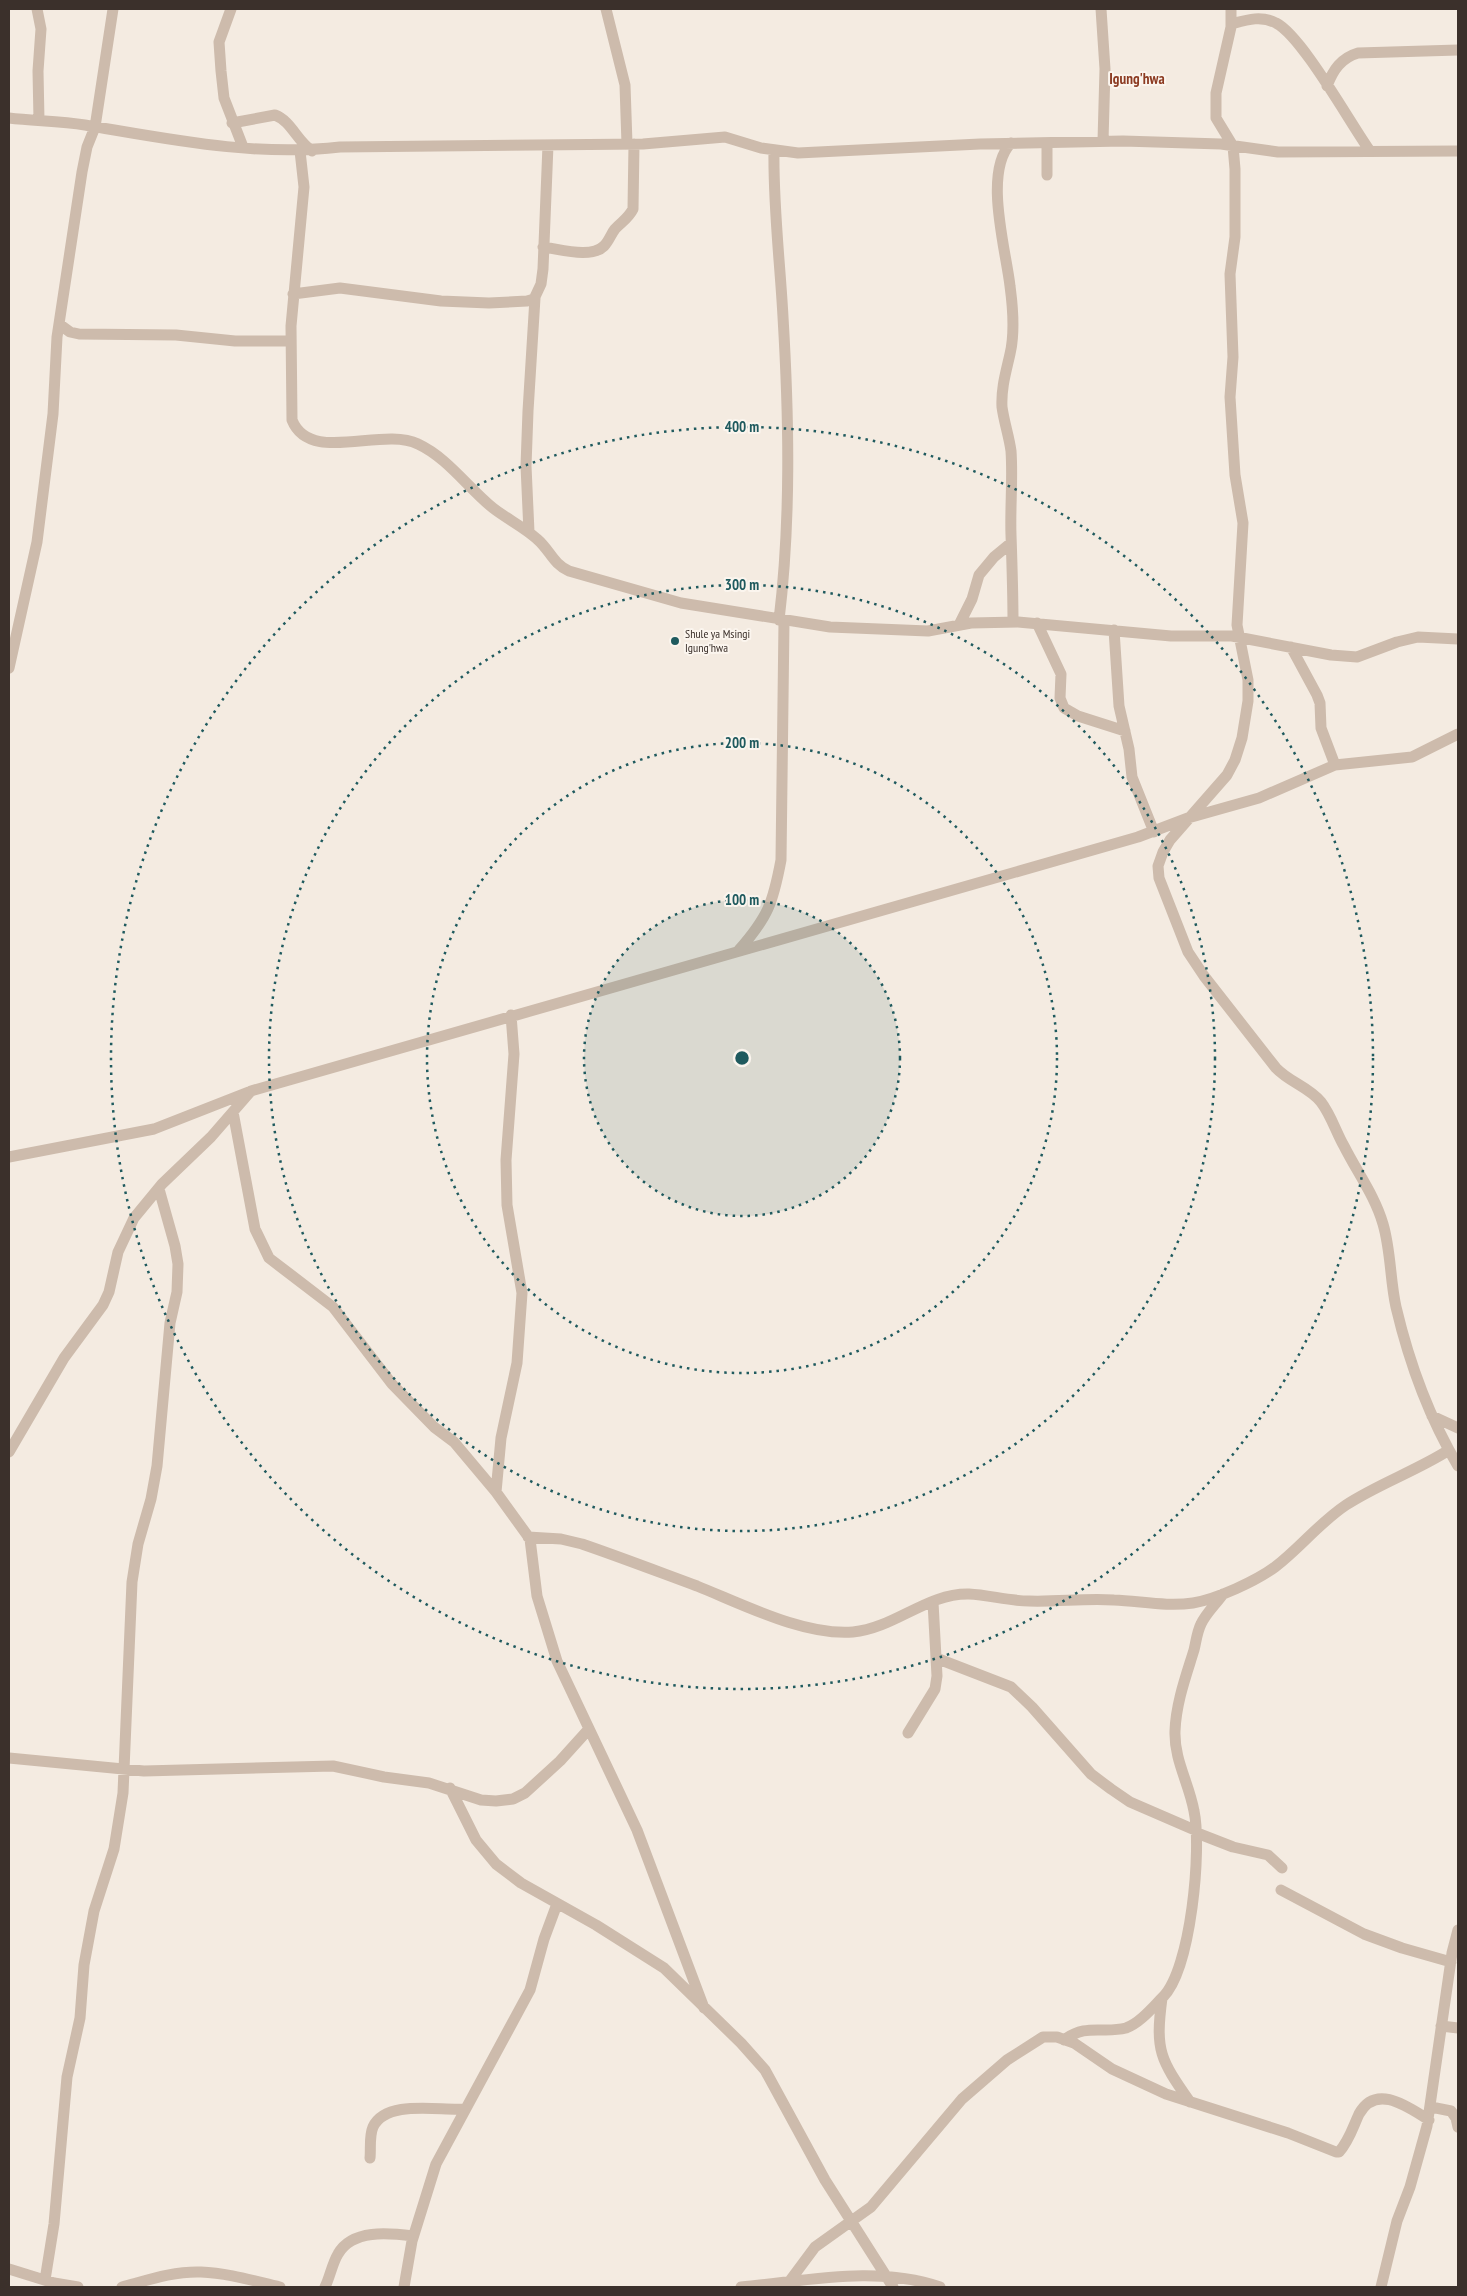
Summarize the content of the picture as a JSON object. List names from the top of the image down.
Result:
{
  "districts": ["Igung'hwa"],
  "places": ["Shule ya Msingi Igung'hwa"],
  "rings": [
    "400 m",
    "300 m",
    "200 m",
    "100 m"
  ]
}
